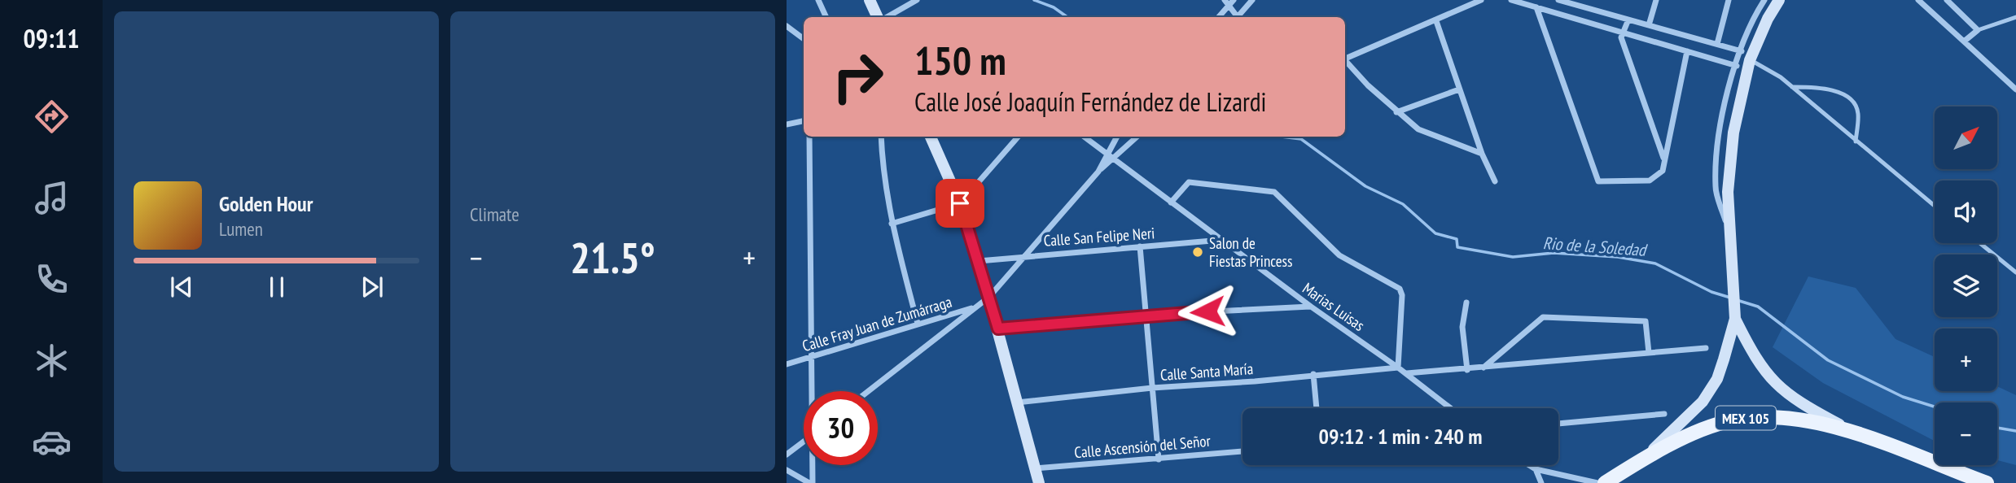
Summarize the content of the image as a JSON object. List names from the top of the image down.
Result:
{
  "streets": {
    "main road": ["MEX 105"],
    "street": [
      "Calle San Felipe Neri",
      "Marias Luisas",
      "Calle Fray Juan de Zumárraga",
      "Calle Santa María",
      "Calle Ascensión del Señor"
    ]
  },
  "crossings": [
    ["Calle San Felipe Neri", "Marias Luisas"],
    ["Marias Luisas", "Calle Santa María"]
  ],
  "water": ["Rio de la Soledad"],
  "places": ["Salon de Fiestas Princess"],
  "north": "top right",
  "page": {
    "tabs": "09:11",
    "tile": "Climate",
    "turn": ["150 m", "Calle José Joaquín Fernández de Lizardi"],
    "map_buttons": ["+", "−"],
    "song": ["Golden Hour", "Lumen"],
    "heat": ["−", "21.5°", "+"],
    "limit": "30",
    "trip": "09:12 · 1 min · 240 m"
  }
}
